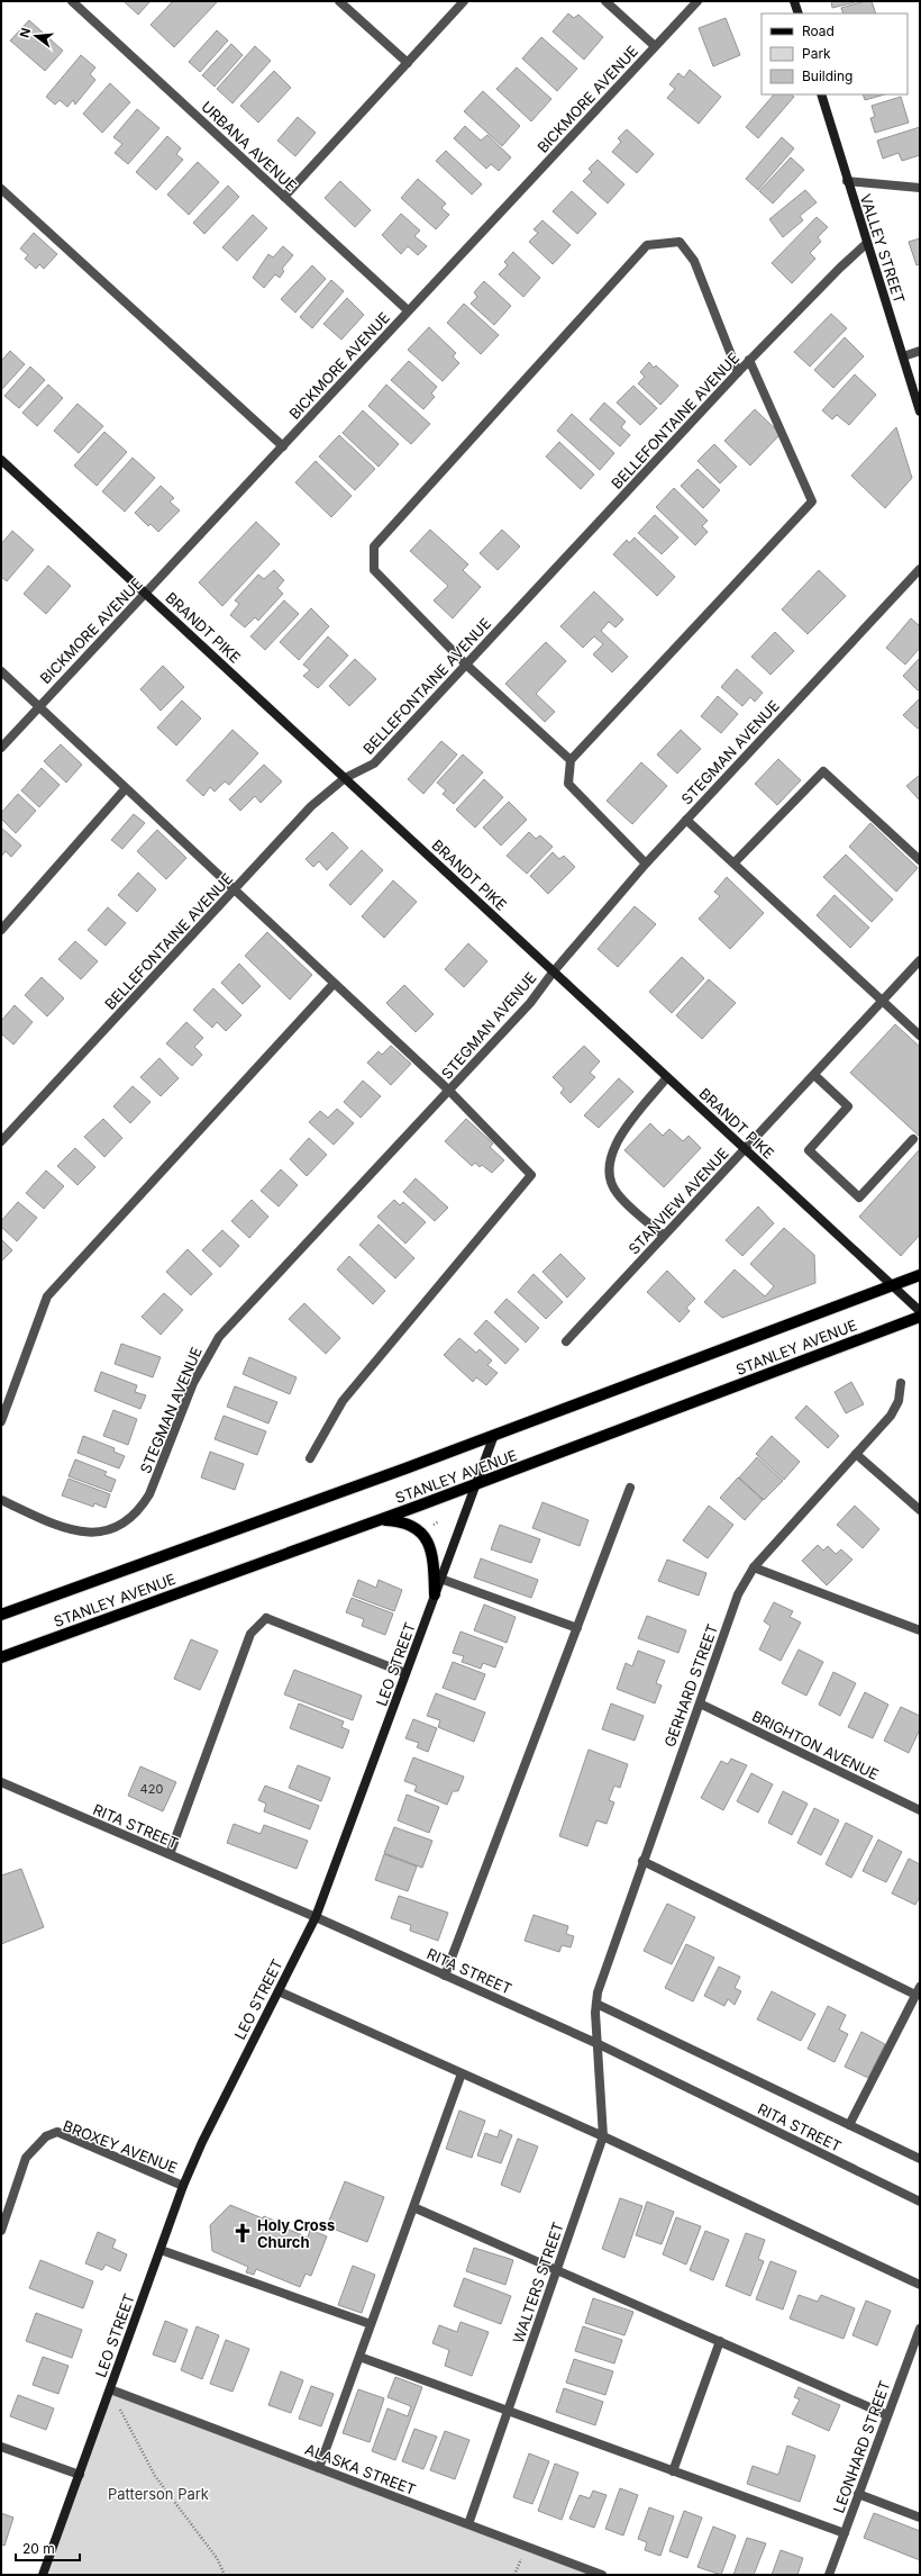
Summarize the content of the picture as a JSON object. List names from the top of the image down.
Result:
{
  "streets": {
    "main road": ["STANLEY AVENUE"],
    "street": [
      "BICKMORE AVENUE",
      "URBANA AVENUE",
      "VALLEY STREET",
      "BELLEFONTAINE AVENUE",
      "BRANDT PIKE",
      "STEGMAN AVENUE",
      "STANVIEW AVENUE",
      "LEO STREET",
      "GERHARD STREET",
      "BRIGHTON AVENUE",
      "RITA STREET",
      "BROXEY AVENUE",
      "WALTERS STREET",
      "LEONHARD STREET",
      "ALASKA STREET"
    ]
  },
  "crossings": [
    ["BICKMORE AVENUE", "URBANA AVENUE"],
    ["BICKMORE AVENUE", "BRANDT PIKE"],
    ["VALLEY STREET", "BELLEFONTAINE AVENUE"],
    ["BELLEFONTAINE AVENUE", "BRANDT PIKE"],
    ["BRANDT PIKE", "STEGMAN AVENUE"],
    ["BRANDT PIKE", "STANVIEW AVENUE"],
    ["BRANDT PIKE", "STANLEY AVENUE"],
    ["STANLEY AVENUE", "LEO STREET"],
    ["LEO STREET", "RITA STREET"],
    ["LEO STREET", "BROXEY AVENUE"],
    ["LEO STREET", "ALASKA STREET"],
    ["GERHARD STREET", "BRIGHTON AVENUE"],
    ["GERHARD STREET", "RITA STREET"],
    ["GERHARD STREET", "WALTERS STREET"],
    ["RITA STREET", "WALTERS STREET"],
    ["WALTERS STREET", "ALASKA STREET"]
  ],
  "parks": ["Patterson Park"],
  "places": {
    "church": ["Holy Cross Church"]
  },
  "house_numbers": ["420"],
  "legend": ["Road", "Park", "Building"],
  "scale_bar": "20 m",
  "north": "left"
}
